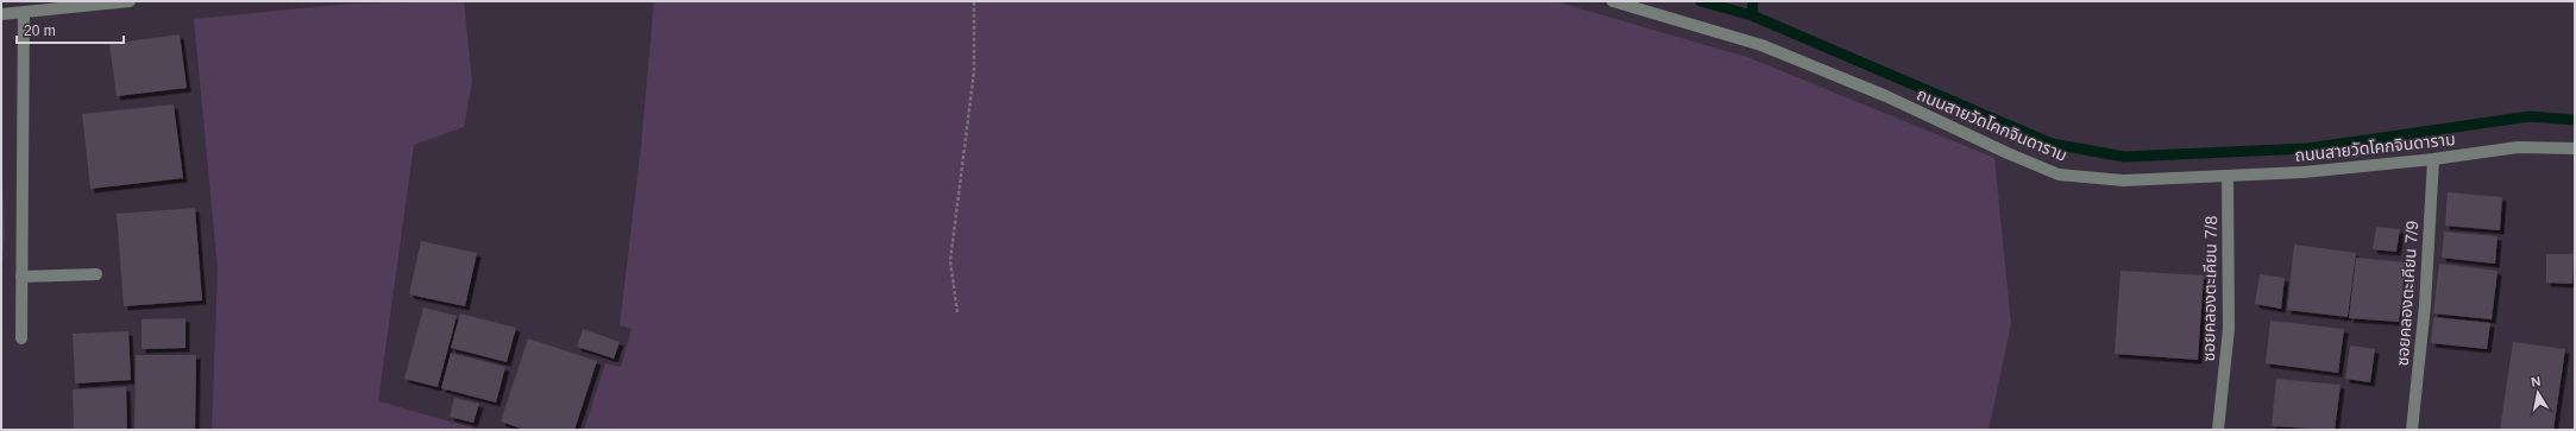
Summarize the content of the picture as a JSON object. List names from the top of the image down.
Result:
{
  "streets": {
    "street": ["ถนนสายวัดโคกจินดาราม", "ซอยคลองตะเคียน 7/8", "ซอยคลองตะเคียน 7/9"]
  },
  "crossings": [
    ["ถนนสายวัดโคกจินดาราม", "ซอยคลองตะเคียน 7/8"],
    ["ถนนสายวัดโคกจินดาราม", "ซอยคลองตะเคียน 7/9"]
  ],
  "scale_bar": "20 m",
  "north": "top"
}
